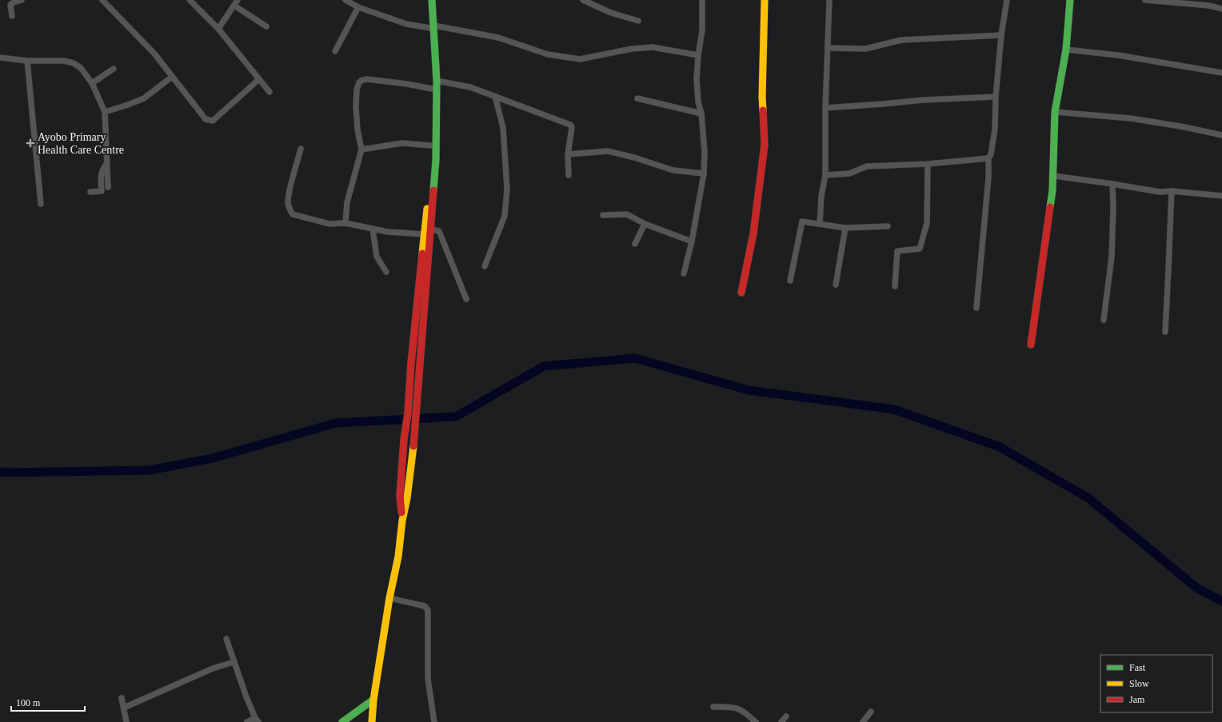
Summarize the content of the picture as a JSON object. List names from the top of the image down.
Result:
{
  "places": {
    "health": ["Ayobo Primary Health Care Centre"]
  },
  "legend": ["Fast", "Slow", "Jam"],
  "scale_bar": "100 m"
}
